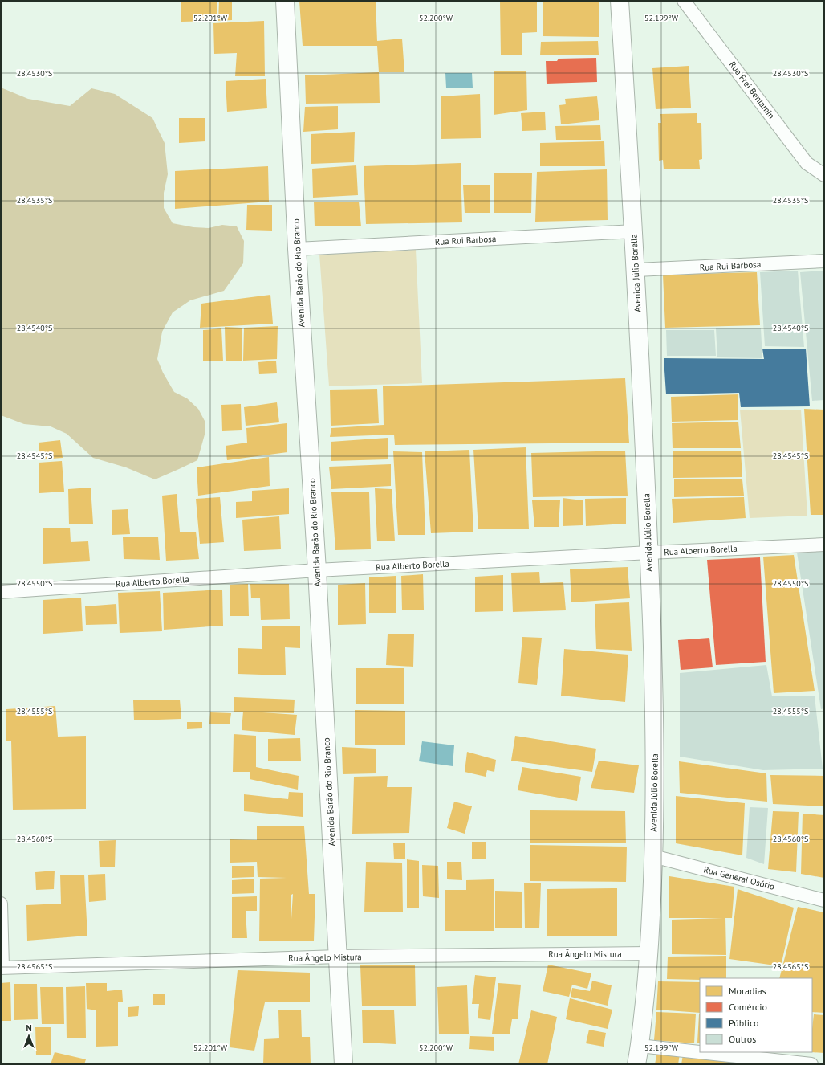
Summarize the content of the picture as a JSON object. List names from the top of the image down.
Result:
{
  "streets": {
    "main road": ["Avenida Barão do Rio Branco", "Avenida Júlio Borella"],
    "street": [
      "Rua Frei Benjamin",
      "Rua Rui Barbosa",
      "Rua Alberto Borella",
      "Rua General Osório",
      "Rua Ângelo Mistura"
    ]
  },
  "crossings": [
    ["Rua Rui Barbosa", "Avenida Barão do Rio Branco"],
    ["Rua Rui Barbosa", "Avenida Júlio Borella"],
    ["Avenida Barão do Rio Branco", "Rua Alberto Borella"],
    ["Avenida Barão do Rio Branco", "Rua Ângelo Mistura"],
    ["Avenida Júlio Borella", "Rua Alberto Borella"],
    ["Avenida Júlio Borella", "Rua General Osório"],
    ["Avenida Júlio Borella", "Rua Ângelo Mistura"]
  ],
  "legend": [
    "Moradias",
    "Comércio",
    "Público",
    "Outros"
  ],
  "north": "top",
  "coordinates": [
    "52.201°W",
    "52.200°W",
    "52.199°W",
    "28.4530°S",
    "28.4535°S",
    "28.4540°S",
    "28.4545°S",
    "28.4550°S",
    "28.4555°S",
    "28.4560°S",
    "28.4565°S"
  ]
}
